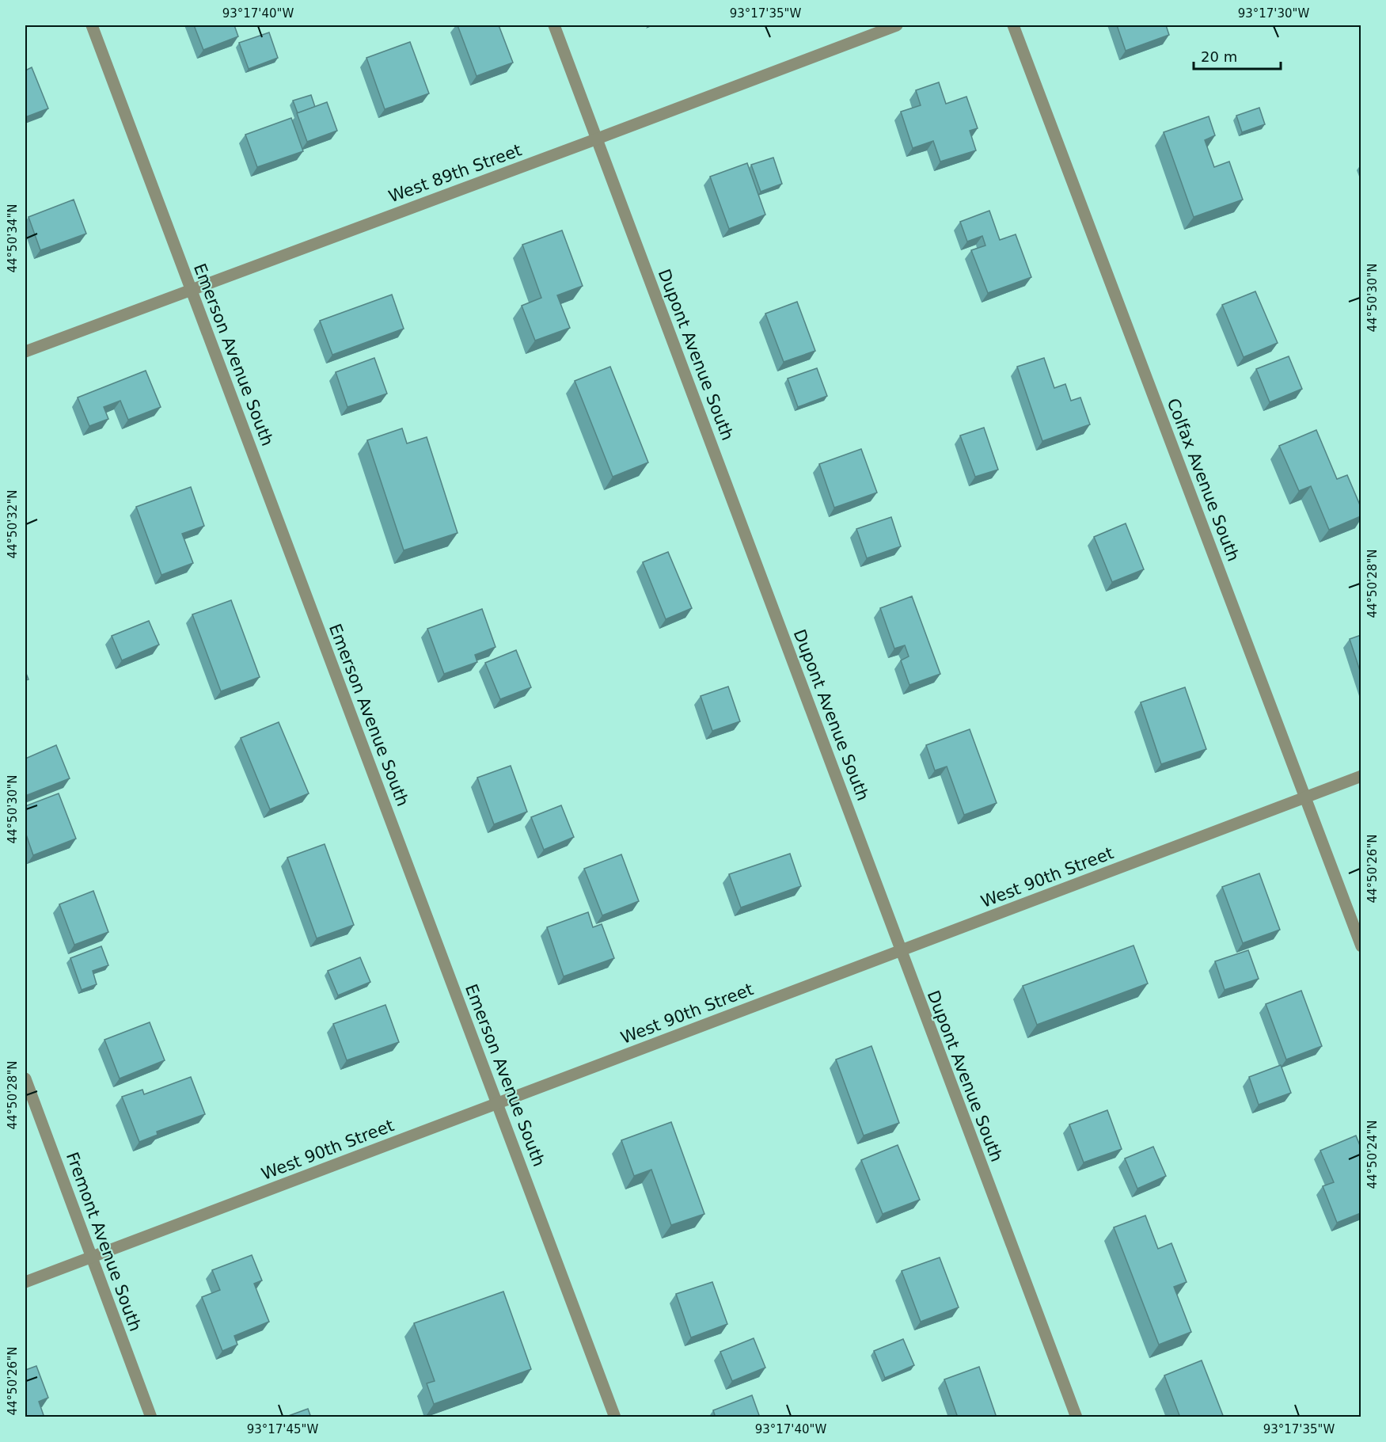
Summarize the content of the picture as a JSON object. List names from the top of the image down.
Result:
{
  "streets": {
    "street": [
      "West 89th Street",
      "Emerson Avenue South",
      "Dupont Avenue South",
      "Colfax Avenue South",
      "West 90th Street",
      "Fremont Avenue South"
    ]
  },
  "crossings": [
    ["West 89th Street", "Emerson Avenue South"],
    ["West 89th Street", "Dupont Avenue South"],
    ["Emerson Avenue South", "West 90th Street"],
    ["Dupont Avenue South", "West 90th Street"],
    ["Colfax Avenue South", "West 90th Street"],
    ["West 90th Street", "Fremont Avenue South"]
  ],
  "scale_bar": "20 m",
  "coordinates": [
    "93°17'40\"W",
    "93°17'35\"W",
    "93°17'30\"W",
    "44°50'34\"N",
    "44°50'30\"N",
    "44°50'32\"N",
    "44°50'28\"N",
    "44°50'26\"N",
    "44°50'24\"N",
    "93°17'45\"W"
  ]
}
